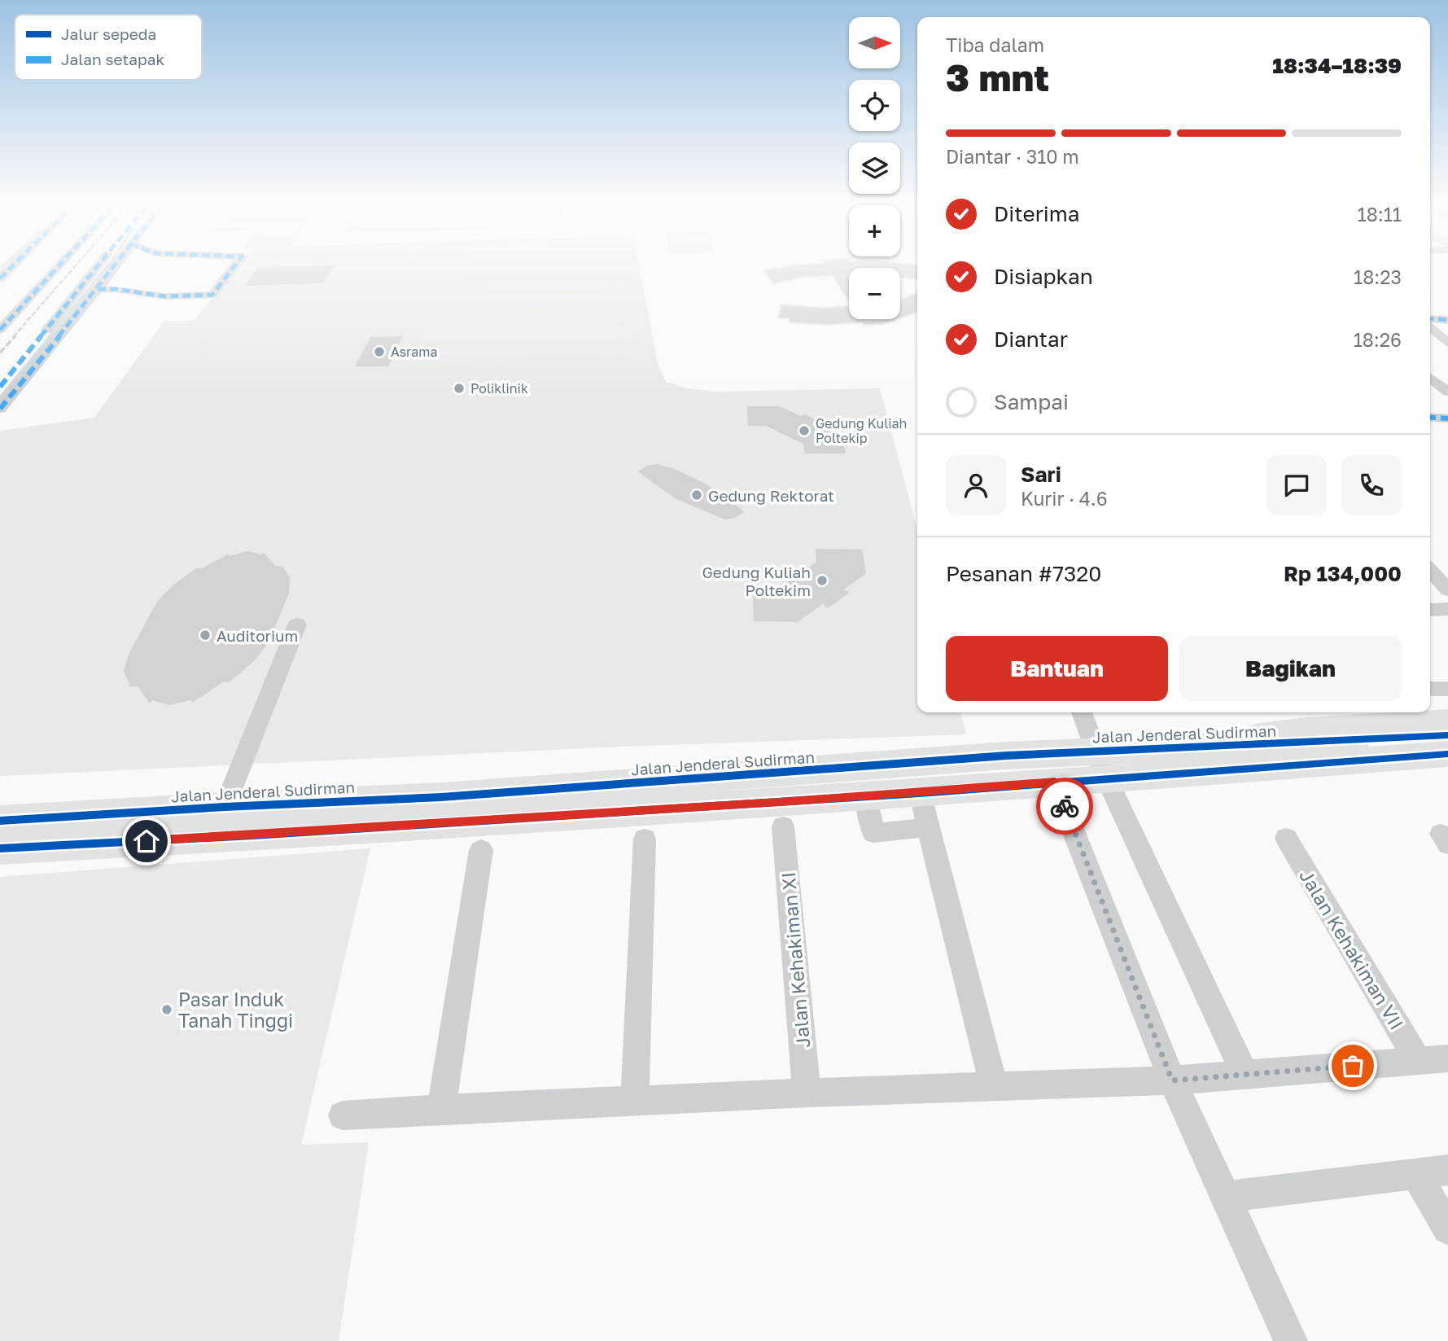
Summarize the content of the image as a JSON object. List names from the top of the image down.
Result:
{
  "streets": {
    "main road": ["Jalan Jenderal Sudirman"],
    "street": ["Jalan Kehakiman VII", "Jalan Kehakiman XI"]
  },
  "places": [
    "Asrama",
    "Poliklinik",
    "Gedung Kuliah Poltekip",
    "Gedung Rektorat",
    "Gedung Kuliah Poltekim",
    "Auditorium",
    "Pasar Induk Tanah Tinggi"
  ],
  "legend": ["Jalur sepeda", "Jalan setapak"],
  "north": "right",
  "page": {
    "map_buttons": ["+", "−"],
    "heading": ["3 mnt", "Tiba dalam", "18:34–18:39"],
    "panel": [
      "Sari",
      "Kurir · 4.6",
      "Pesanan #7320",
      "Rp 134,000"
    ],
    "bar": "Diantar · 310 m",
    "list": [
      ["Diterima", "18:11"],
      ["Disiapkan", "18:23"],
      ["Diantar", "18:26"],
      "Sampai"
    ],
    "buttons": ["Bantuan", "Bagikan"]
  }
}
